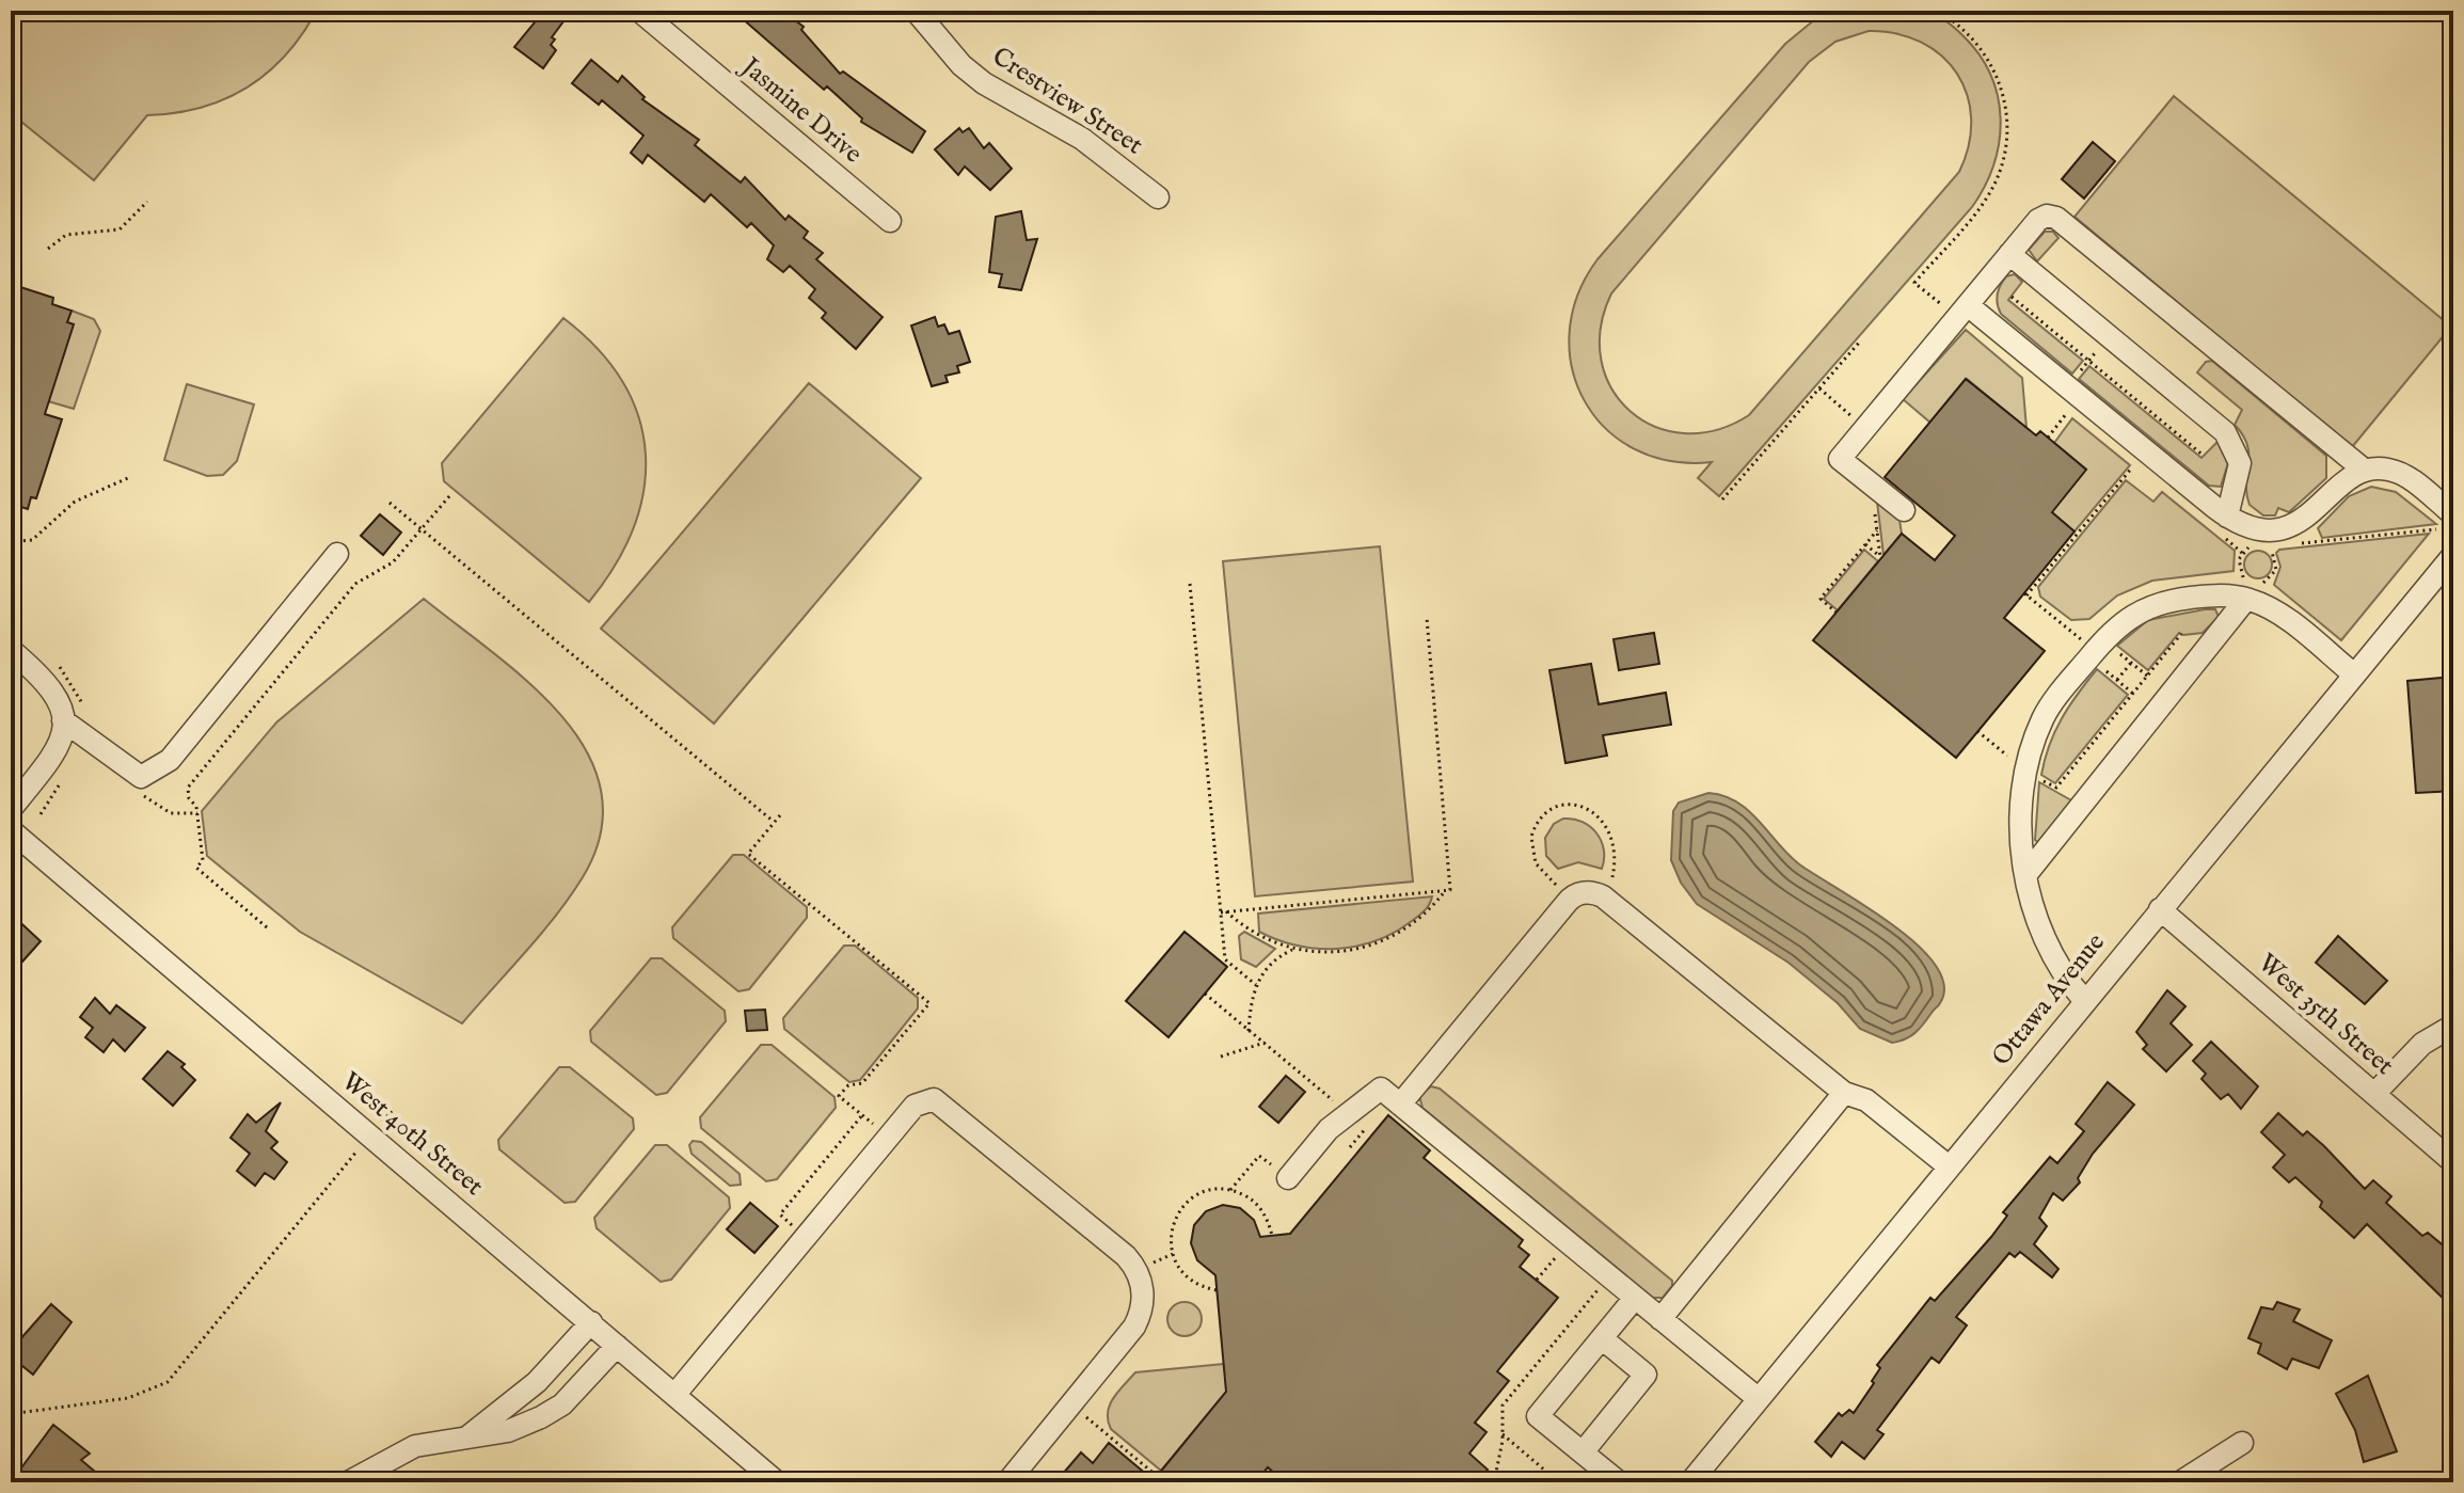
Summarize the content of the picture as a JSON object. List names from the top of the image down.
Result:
{
  "streets": {
    "street": [
      "Crestview Street",
      "Jasmine Drive",
      "Ottawa Avenue",
      "West 35th Street",
      "West 40th Street"
    ]
  },
  "crossings": [
    ["Ottawa Avenue", "West 35th Street"]
  ]
}
